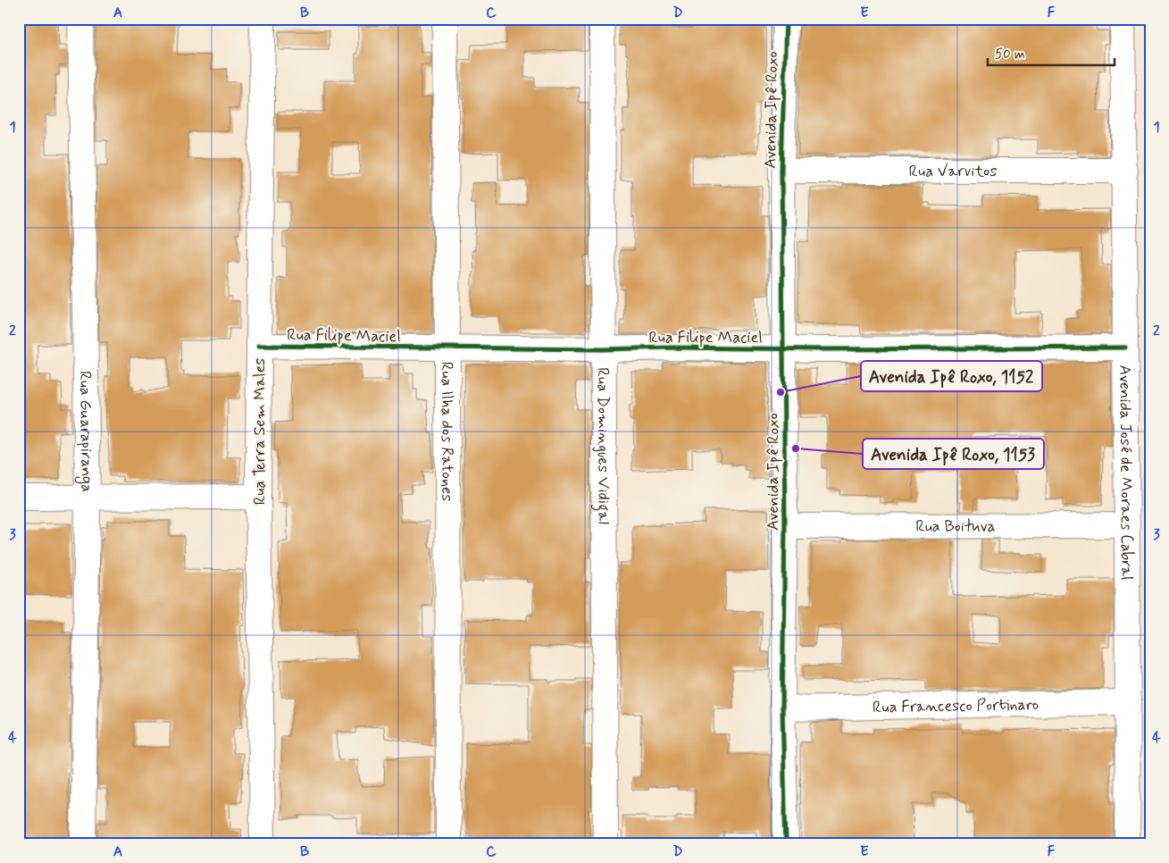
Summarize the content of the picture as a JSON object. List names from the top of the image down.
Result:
{
  "streets": {
    "street": [
      "Avenida Ipê Roxo",
      "Rua Varvitos",
      "Rua Filipe Maciel",
      "Rua Guarapiranga",
      "Rua Terra Sem Males",
      "Rua Ilha dos Ratones",
      "Rua Domingues Vidigal",
      "Avenida José de Moraes Cabral",
      "Rua Boituva",
      "Rua Francesco Portinaro"
    ]
  },
  "crossings": [
    ["Avenida Ipê Roxo", "Rua Varvitos"],
    ["Avenida Ipê Roxo", "Rua Filipe Maciel"],
    ["Avenida Ipê Roxo", "Rua Boituva"],
    ["Avenida Ipê Roxo", "Rua Francesco Portinaro"],
    ["Rua Varvitos", "Avenida José de Moraes Cabral"],
    ["Rua Filipe Maciel", "Rua Terra Sem Males"],
    ["Rua Filipe Maciel", "Rua Ilha dos Ratones"],
    ["Rua Filipe Maciel", "Rua Domingues Vidigal"],
    ["Rua Filipe Maciel", "Avenida José de Moraes Cabral"],
    ["Avenida José de Moraes Cabral", "Rua Boituva"],
    ["Avenida José de Moraes Cabral", "Rua Francesco Portinaro"]
  ],
  "places": ["Avenida Ipê Roxo, 1152", "Avenida Ipê Roxo, 1153"],
  "scale_bar": "50 m",
  "grid": {
    "columns": [
      "A",
      "B",
      "C",
      "D",
      "E",
      "F"
    ],
    "rows": [
      "1",
      "2",
      "3",
      "4"
    ]
  }
}
